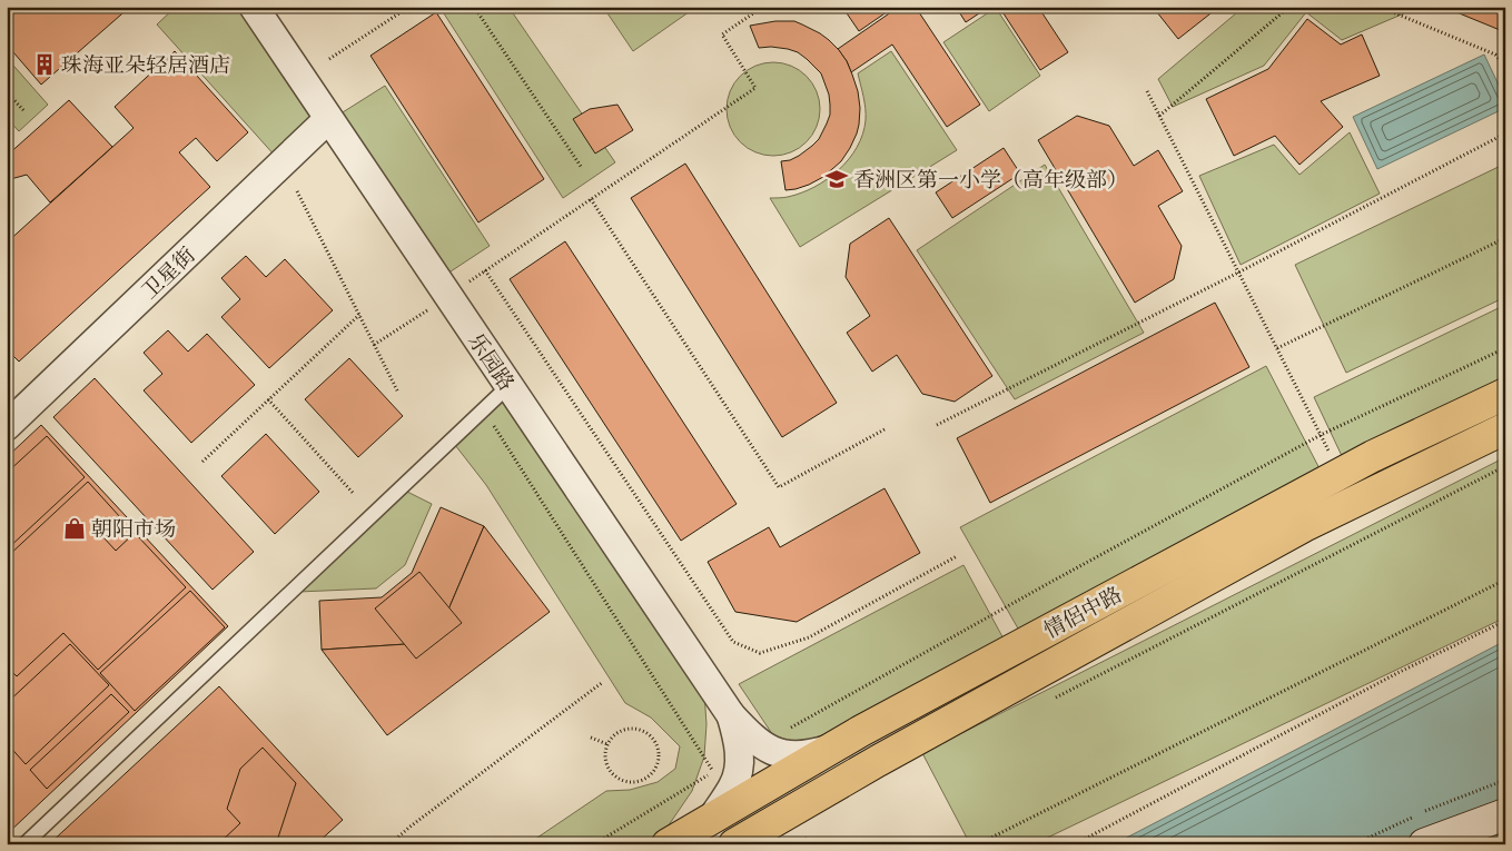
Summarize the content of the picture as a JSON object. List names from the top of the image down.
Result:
{
  "streets": {
    "highway": ["情侶中路"],
    "street": ["卫星街", "乐园路"]
  },
  "crossings": [
    ["卫星街", "乐园路"]
  ],
  "places": {
    "building": ["珠海亚朵轻居酒店"],
    "school or university": ["香洲区第一小学（高年级部）"],
    "shop": ["朝阳市场"]
  }
}
